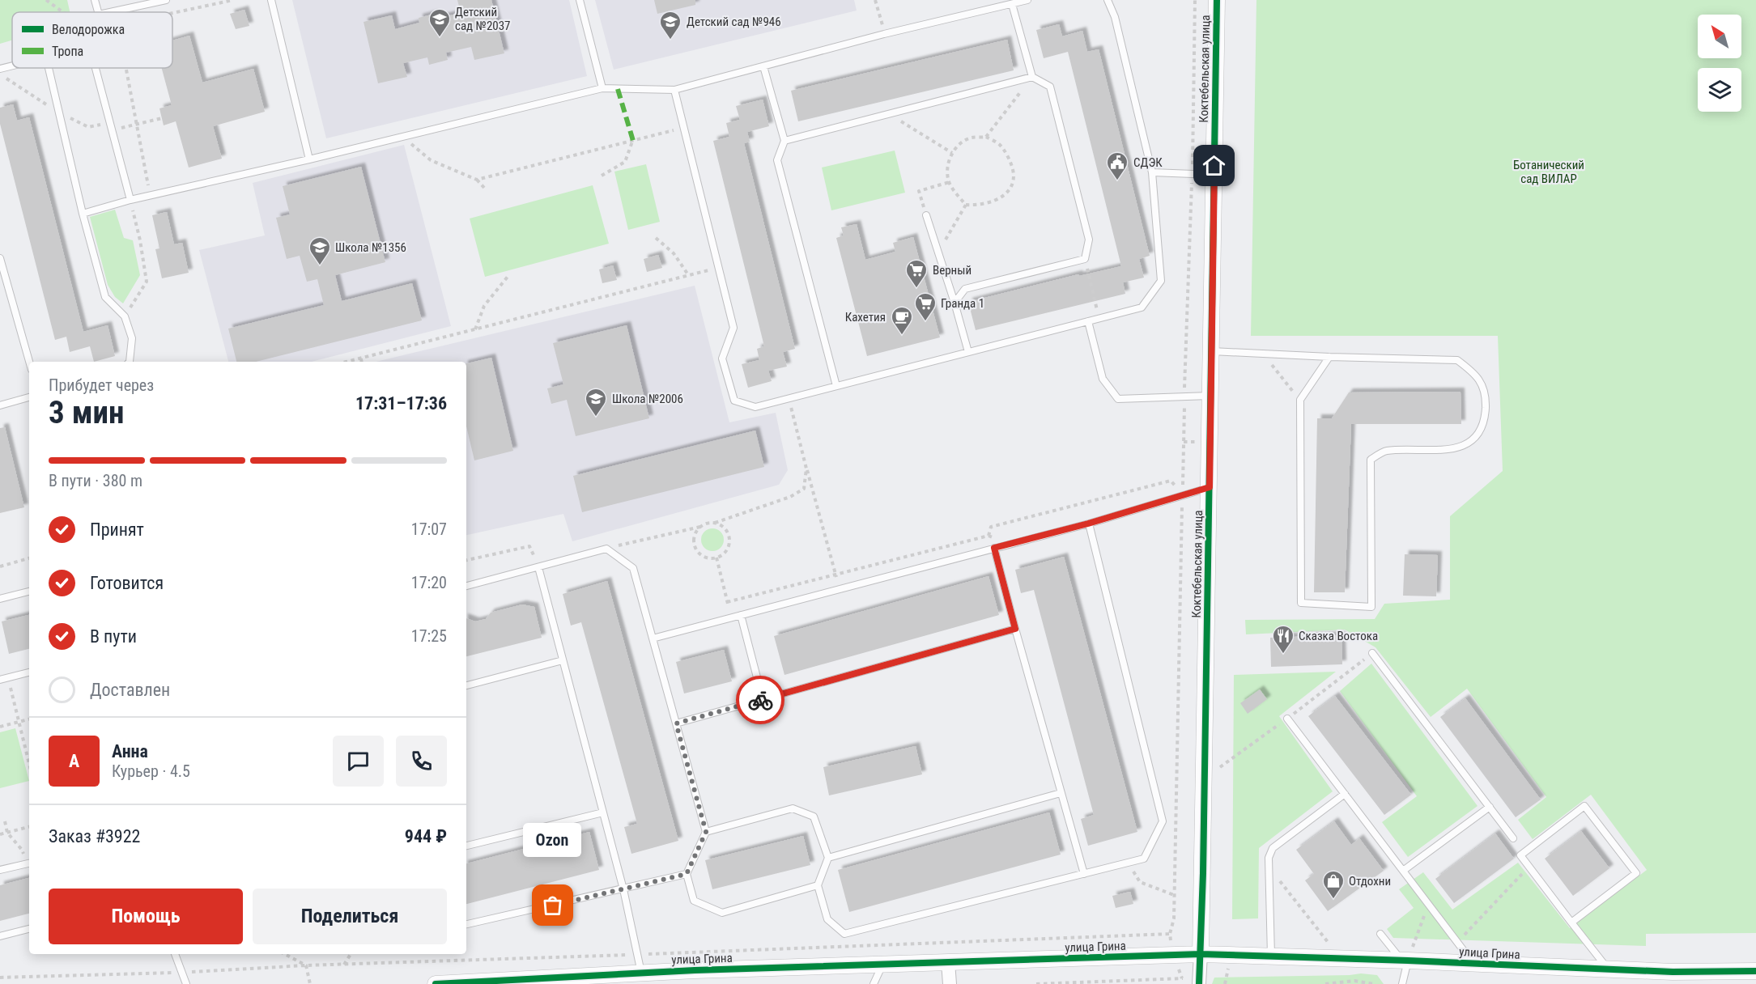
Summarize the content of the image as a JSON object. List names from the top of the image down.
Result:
{
  "streets": {
    "street": ["Коктебельская улица", "улица Грина"]
  },
  "crossings": [
    ["Коктебельская улица", "улица Грина"]
  ],
  "parks": ["Ботанический сад ВИЛАР"],
  "places": {
    "school or university": [
      "Детский сад №2037",
      "Детский сад №946",
      "Школа №1356",
      "Школа №2006"
    ],
    "public building": ["СДЭК"],
    "supermarket": ["Верный", "Гранда 1"],
    "cafe": ["Кахетия"],
    "restaurant": ["Сказка Востока"],
    "shop": ["Отдохни"],
    "other": ["Ozon"]
  },
  "legend": ["Велодорожка", "Тропа"],
  "north": "top left",
  "page": {
    "heading": ["3 мин", "Прибудет через", "17:31–17:36"],
    "panel": [
      "Анна",
      "Курьер · 4.5",
      "Заказ #3922",
      "944 ₽"
    ],
    "bar": "В пути · 380 m",
    "list": [
      ["Принят", "17:07"],
      ["Готовится", "17:20"],
      ["В пути", "17:25"],
      "Доставлен"
    ],
    "round": "А",
    "bubble": "Ozon",
    "buttons": ["Помощь", "Поделиться"]
  }
}
